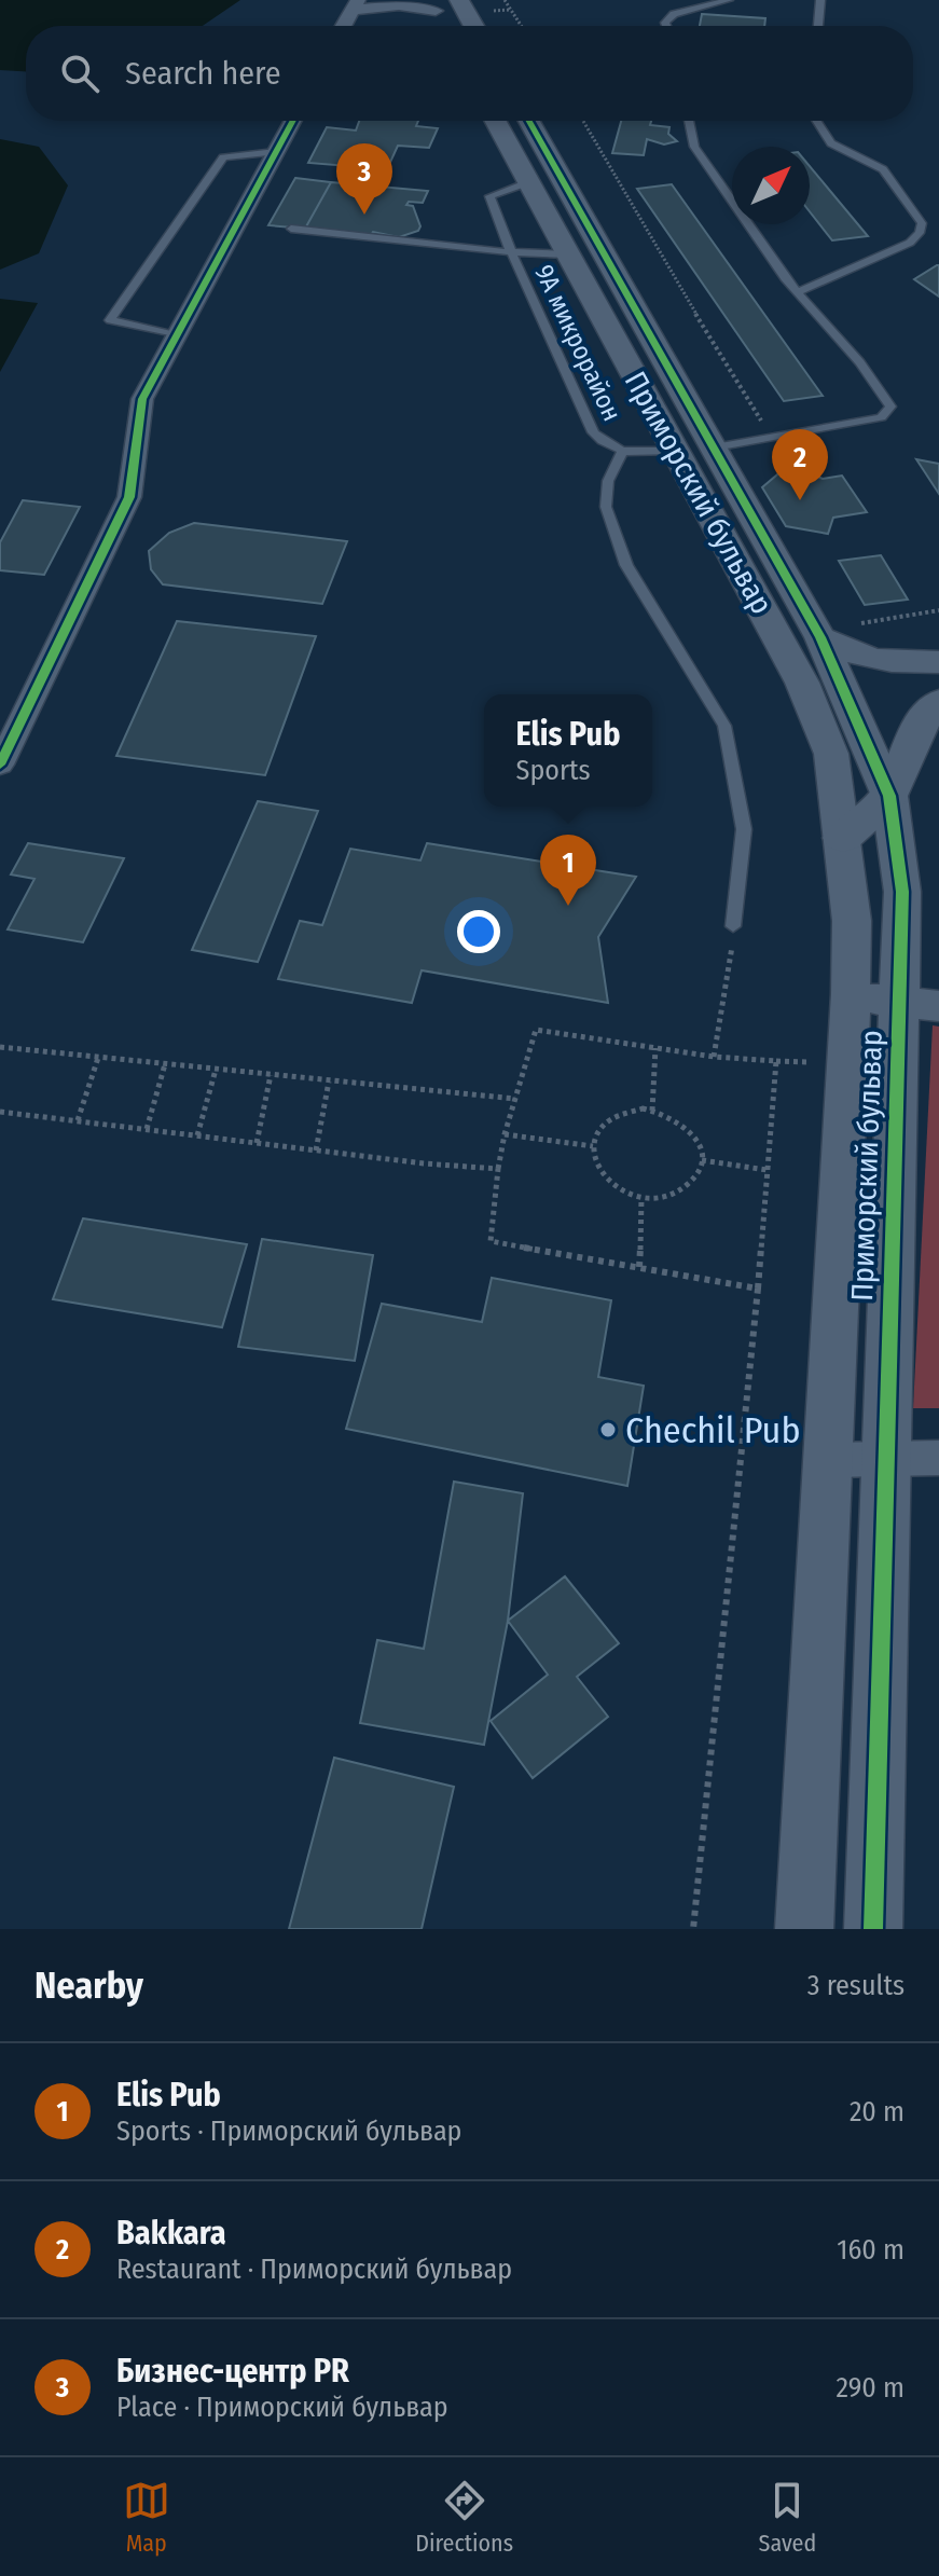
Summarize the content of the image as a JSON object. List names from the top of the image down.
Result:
{
  "streets": {
    "street": ["Приморский бульвар"],
    "lane": ["9А микрорайон"]
  },
  "crossings": [
    ["9А микрорайон", "Приморский бульвар"]
  ],
  "places": ["Chechil Pub"],
  "north": "top right",
  "page": {
    "search": "Search here",
    "pins": ["3", "2", "1"],
    "popup": ["Elis Pub", "Sports"],
    "heading": ["Nearby", "3 results"],
    "list": [
      {
        "mark": "1",
        "name": "Elis Pub",
        "note": "Sports · Приморский бульвар",
        "value": "20 m"
      },
      {
        "mark": "2",
        "name": "Bakkara",
        "note": "Restaurant · Приморский бульвар",
        "value": "160 m"
      },
      {
        "mark": "3",
        "name": "Бизнес-центр PR",
        "note": "Place · Приморский бульвар",
        "value": "290 m"
      }
    ],
    "nav": ["Map", "Directions", "Saved"]
  }
}
